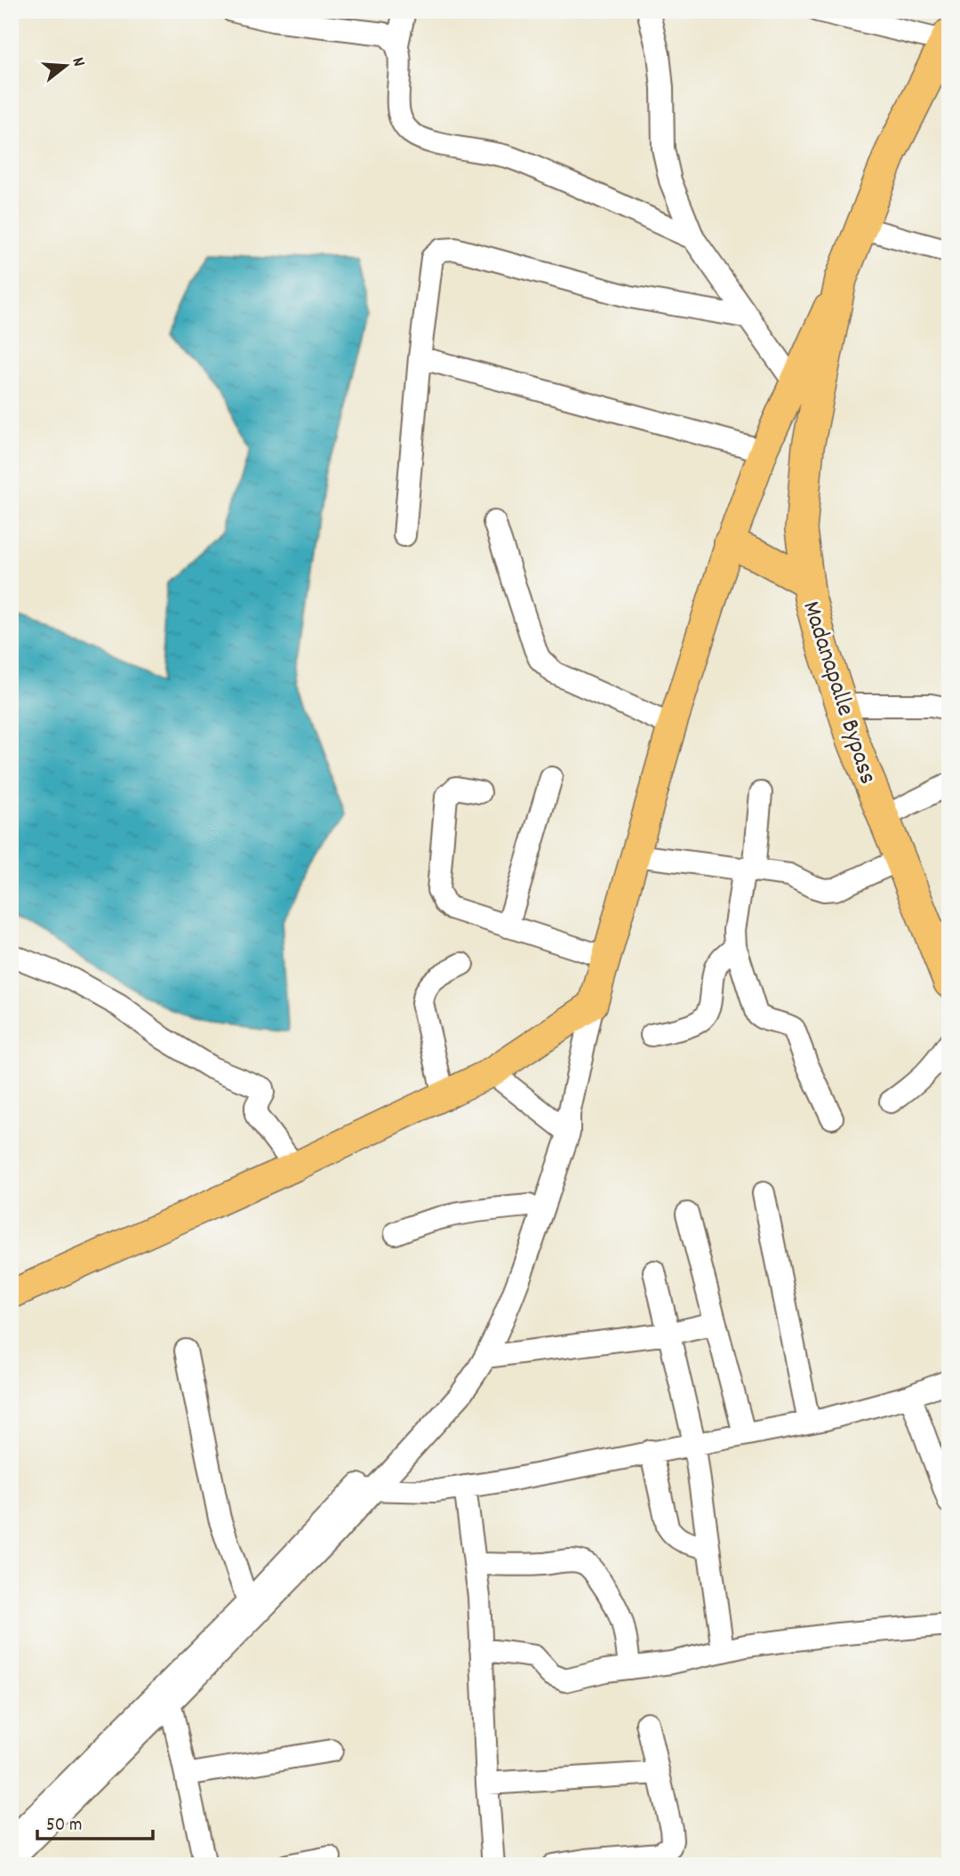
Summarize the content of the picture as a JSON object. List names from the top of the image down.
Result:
{
  "streets": {
    "highway": ["Madanapalle Bypass"]
  },
  "scale_bar": "50 m",
  "north": "right"
}
